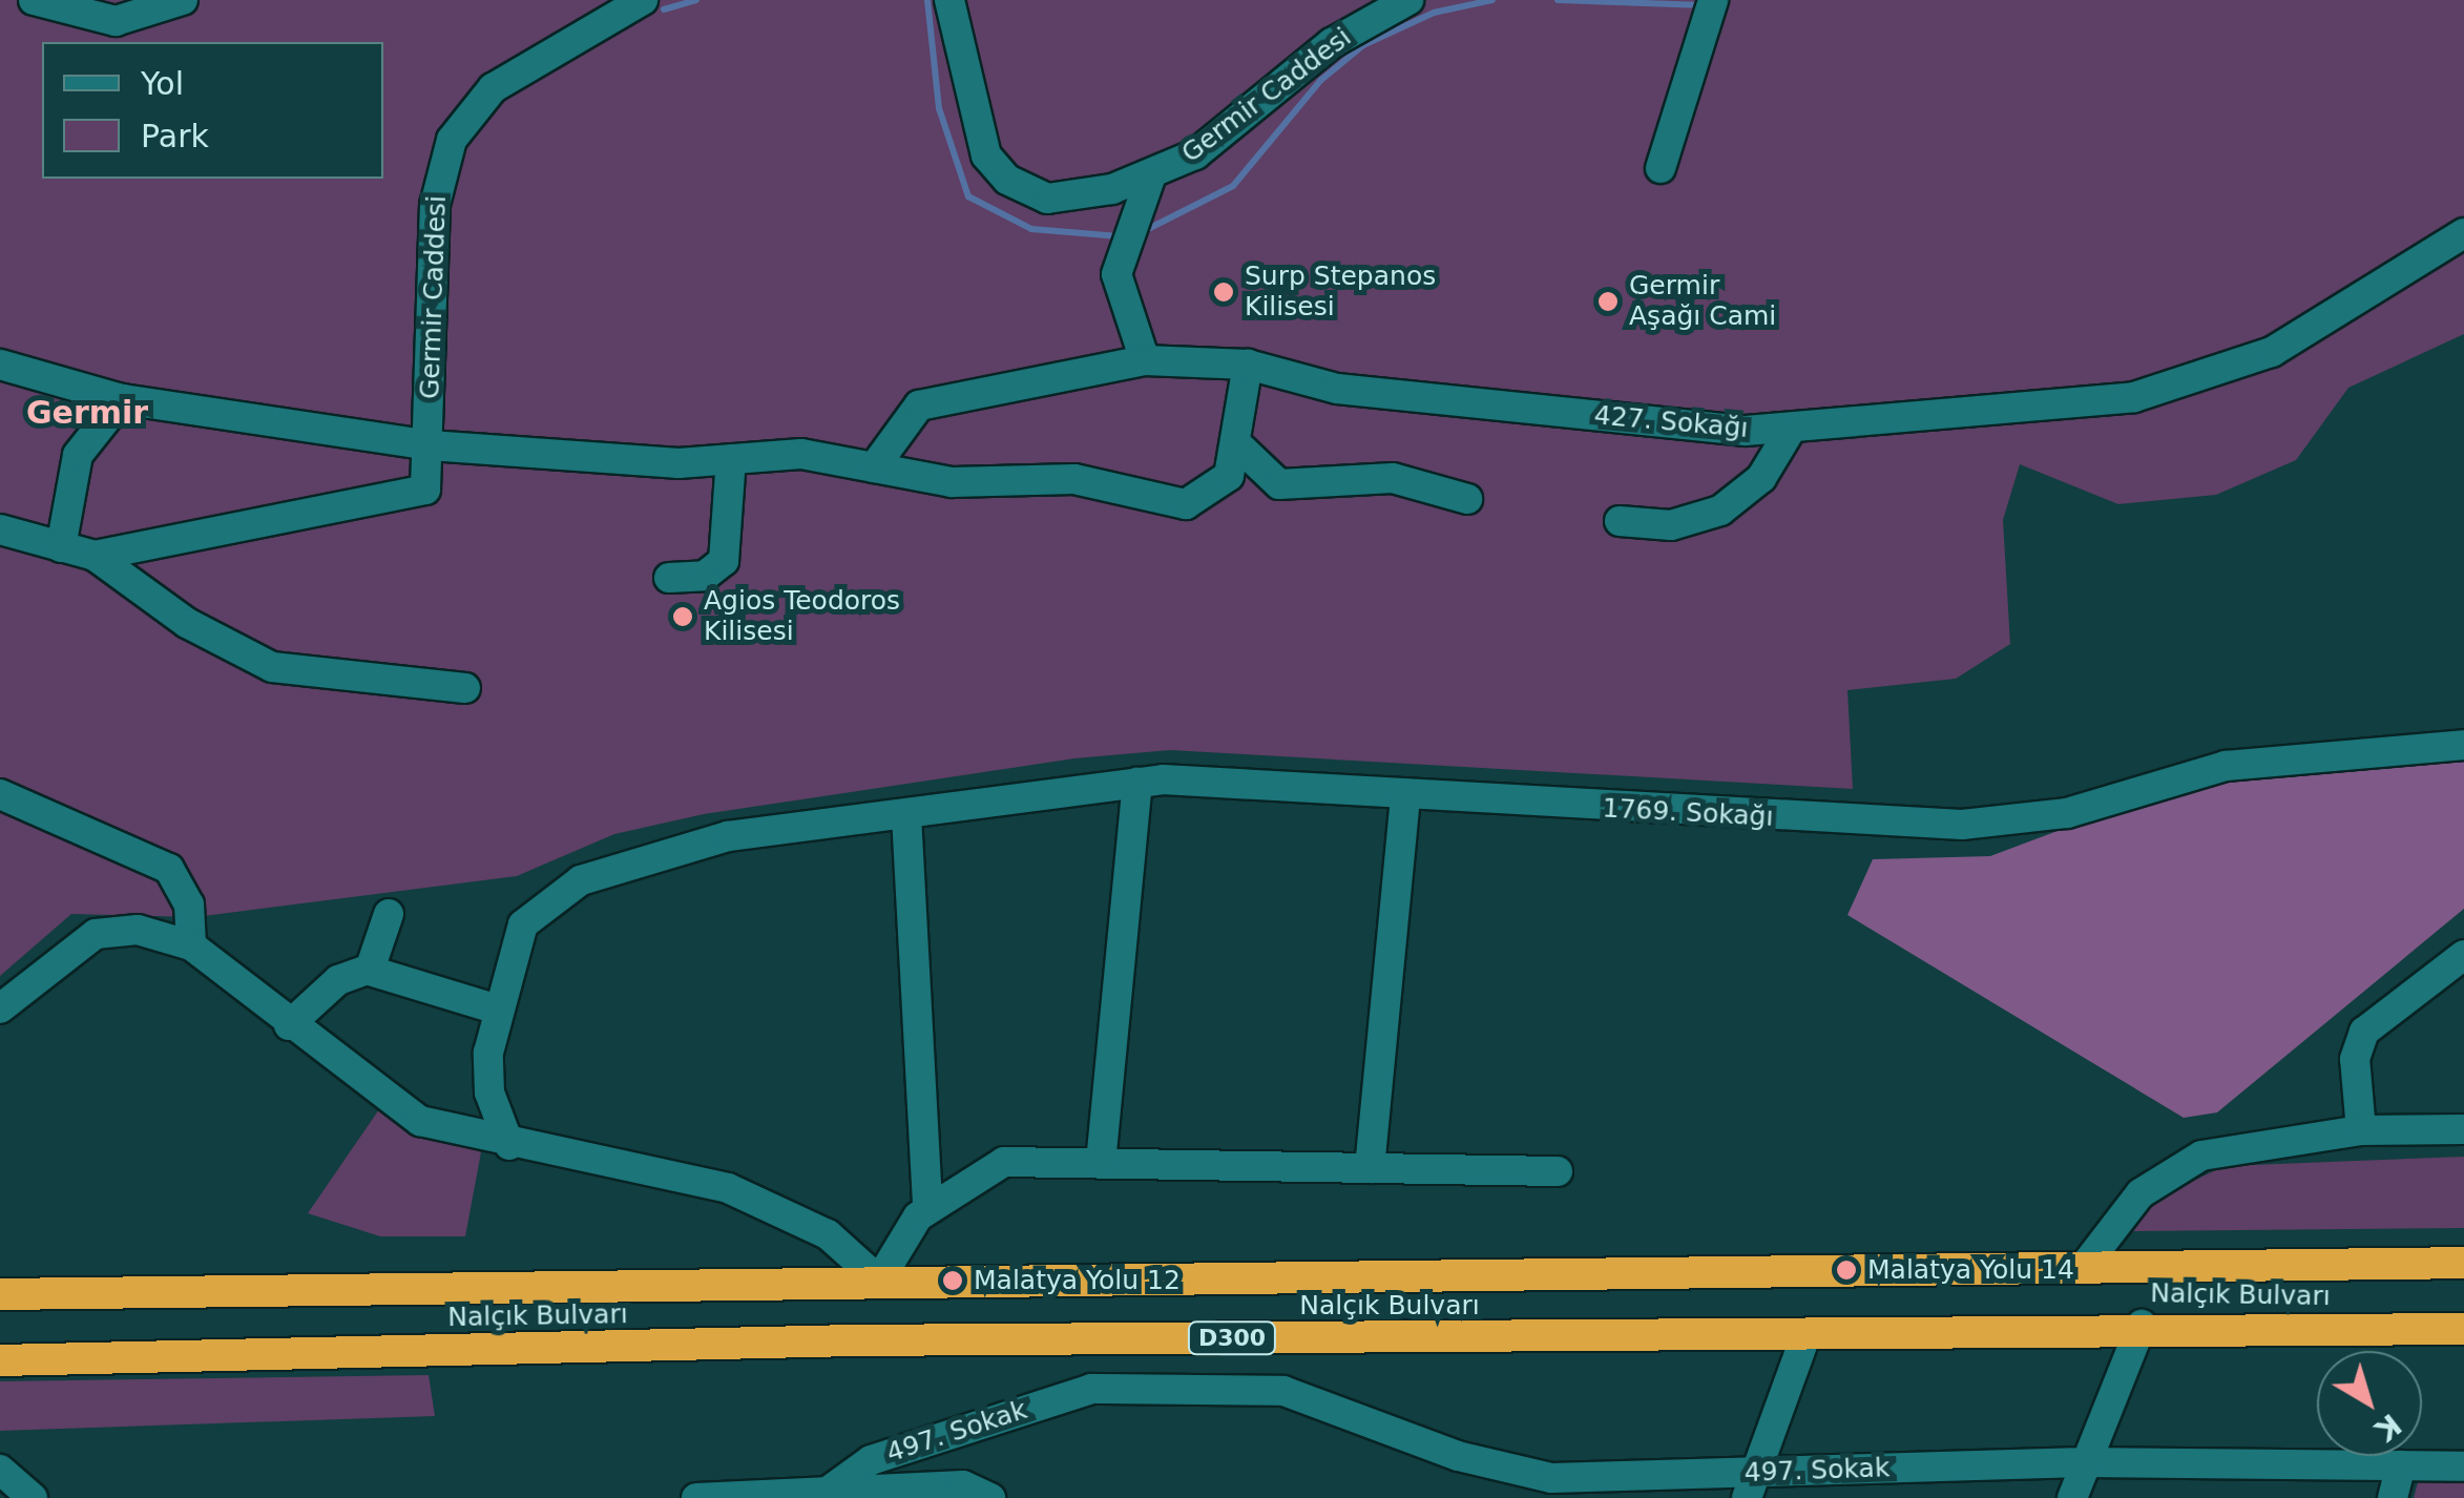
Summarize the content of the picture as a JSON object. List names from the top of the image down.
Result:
{
  "streets": {
    "highway": ["Nalçık Bulvarı", "D300"],
    "street": [
      "Germir Caddesi",
      "427. Sokağı",
      "1769. Sokağı",
      "497. Sokak"
    ]
  },
  "districts": ["Germir"],
  "places": [
    "Surp Stepanos Kilisesi",
    "Germir Aşağı Cami",
    "Agios Teodoros Kilisesi",
    "Malatya Yolu 14",
    "Malatya Yolu 12"
  ],
  "legend": ["Yol", "Park"],
  "north": "bottom right"
}
